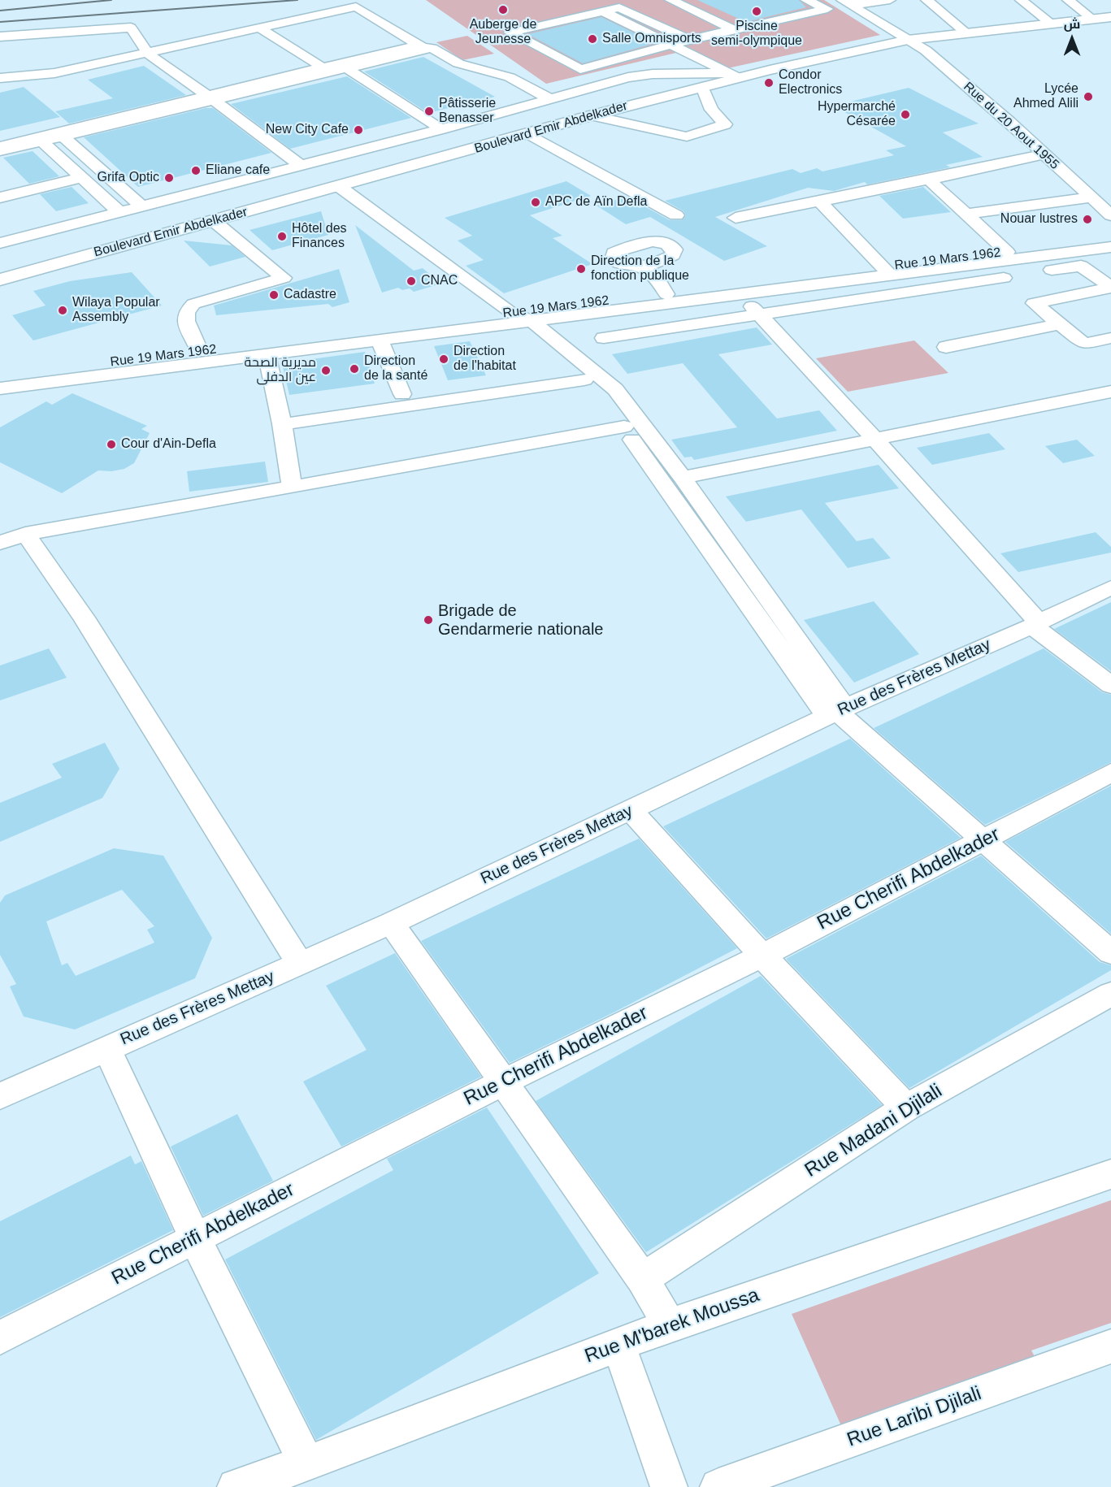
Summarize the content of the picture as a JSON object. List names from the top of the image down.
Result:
{
  "streets": {
    "main road": ["Boulevard Emir Abdelkader"],
    "street": [
      "Rue du 20 Aout 1955",
      "Rue 19 Mars 1962",
      "Rue des Frères Mettay",
      "Rue Cherifi Abdelkader",
      "Rue Madani Djilali",
      "Rue M'barek Moussa",
      "Rue Laribi Djilali"
    ]
  },
  "crossings": [
    ["Rue du 20 Aout 1955", "Boulevard Emir Abdelkader"]
  ],
  "places": [
    "Auberge de Jeunesse",
    "Piscine semi-olympique",
    "Salle Omnisports",
    "Condor Electronics",
    "Lycée Ahmed Alili",
    "Pâtisserie Benasser",
    "Hypermarché Césarée",
    "New City Cafe",
    "Eliane cafe",
    "Grifa Optic",
    "APC de Aïn Defla",
    "Nouar lustres",
    "Hôtel des Finances",
    "Direction de la fonction publique",
    "CNAC",
    "Cadastre",
    "Wilaya Popular Assembly",
    "Direction de l'habitat",
    "Direction de la santé",
    "مديرية الصحة عين الدفلى",
    "Cour d'Ain-Defla",
    "Brigade de Gendarmerie nationale"
  ],
  "north": "top"
}
